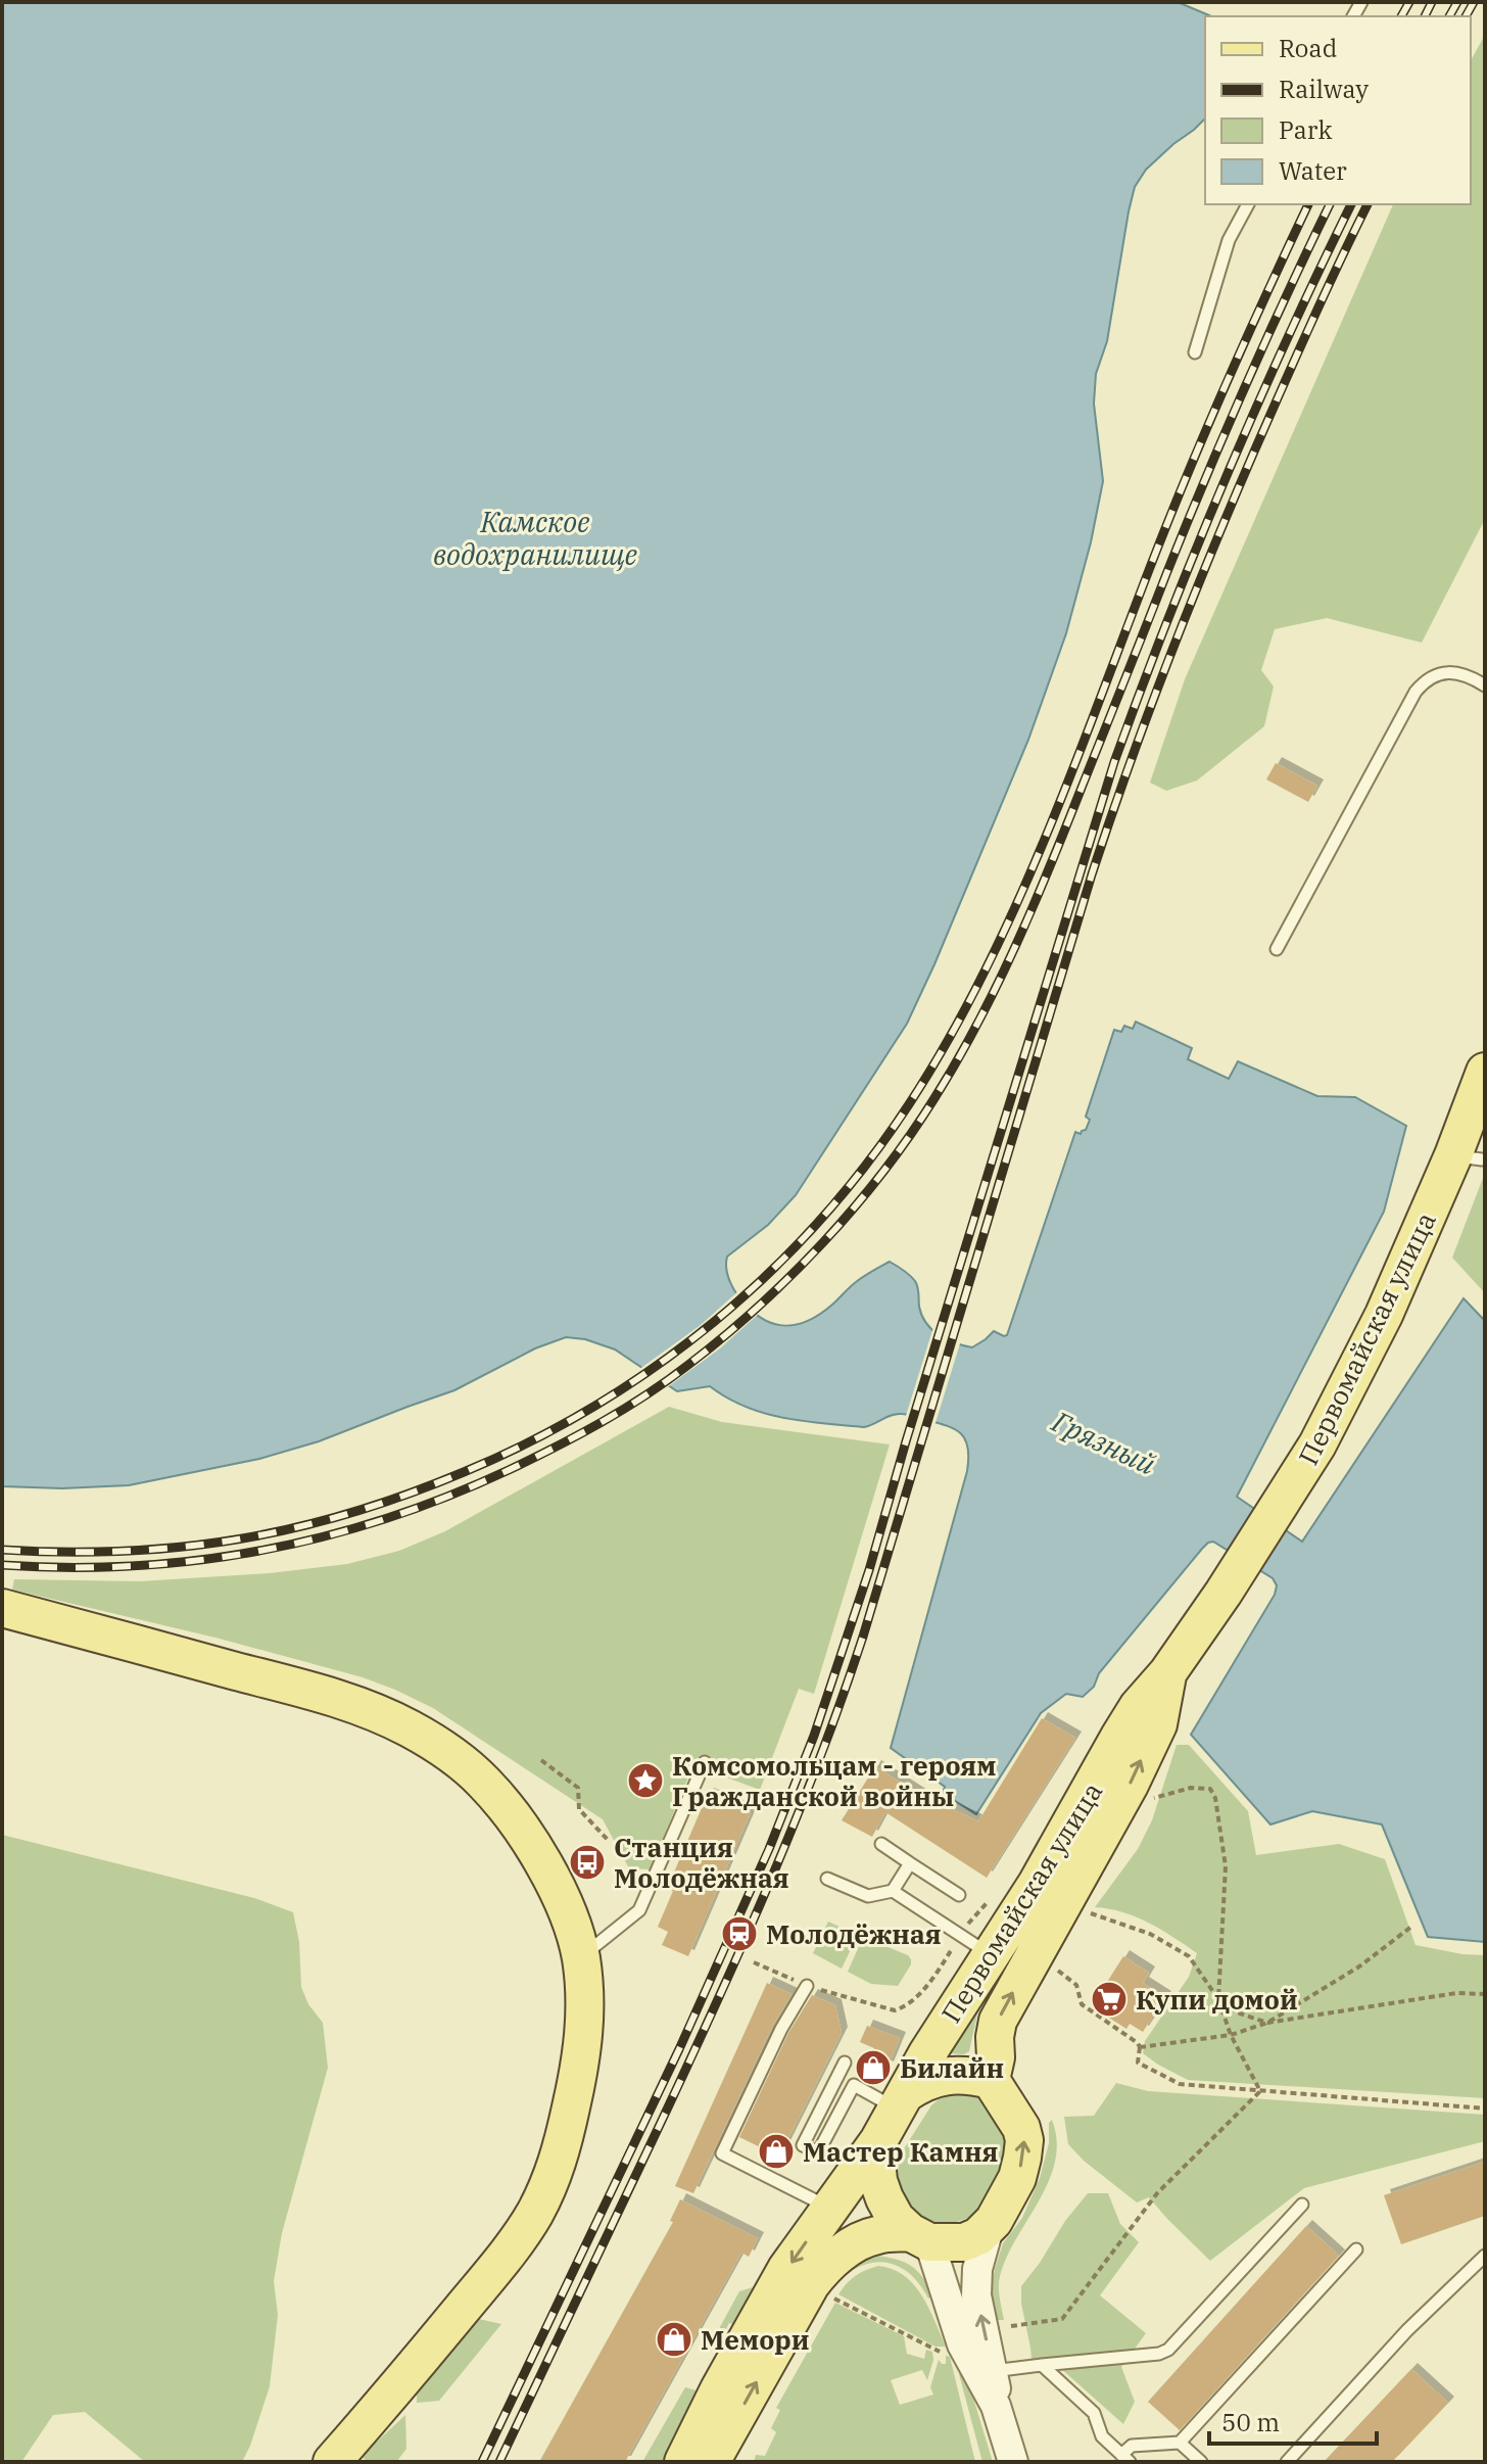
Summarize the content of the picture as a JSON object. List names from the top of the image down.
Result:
{
  "streets": {
    "main road": ["Первомайская улица"]
  },
  "water": ["Камское водохранилище", "Грязный"],
  "places": {
    "place": ["Комсомольцам - героям Гражданской войны"],
    "bus stop": ["Станция Молодёжная"],
    "station": ["Молодёжная"],
    "supermarket": ["Купи домой"],
    "shop": ["Билайн", "Мастер Камня", "Мемори"]
  },
  "legend": [
    "Road",
    "Railway",
    "Park",
    "Water"
  ],
  "scale_bar": "50 m"
}
